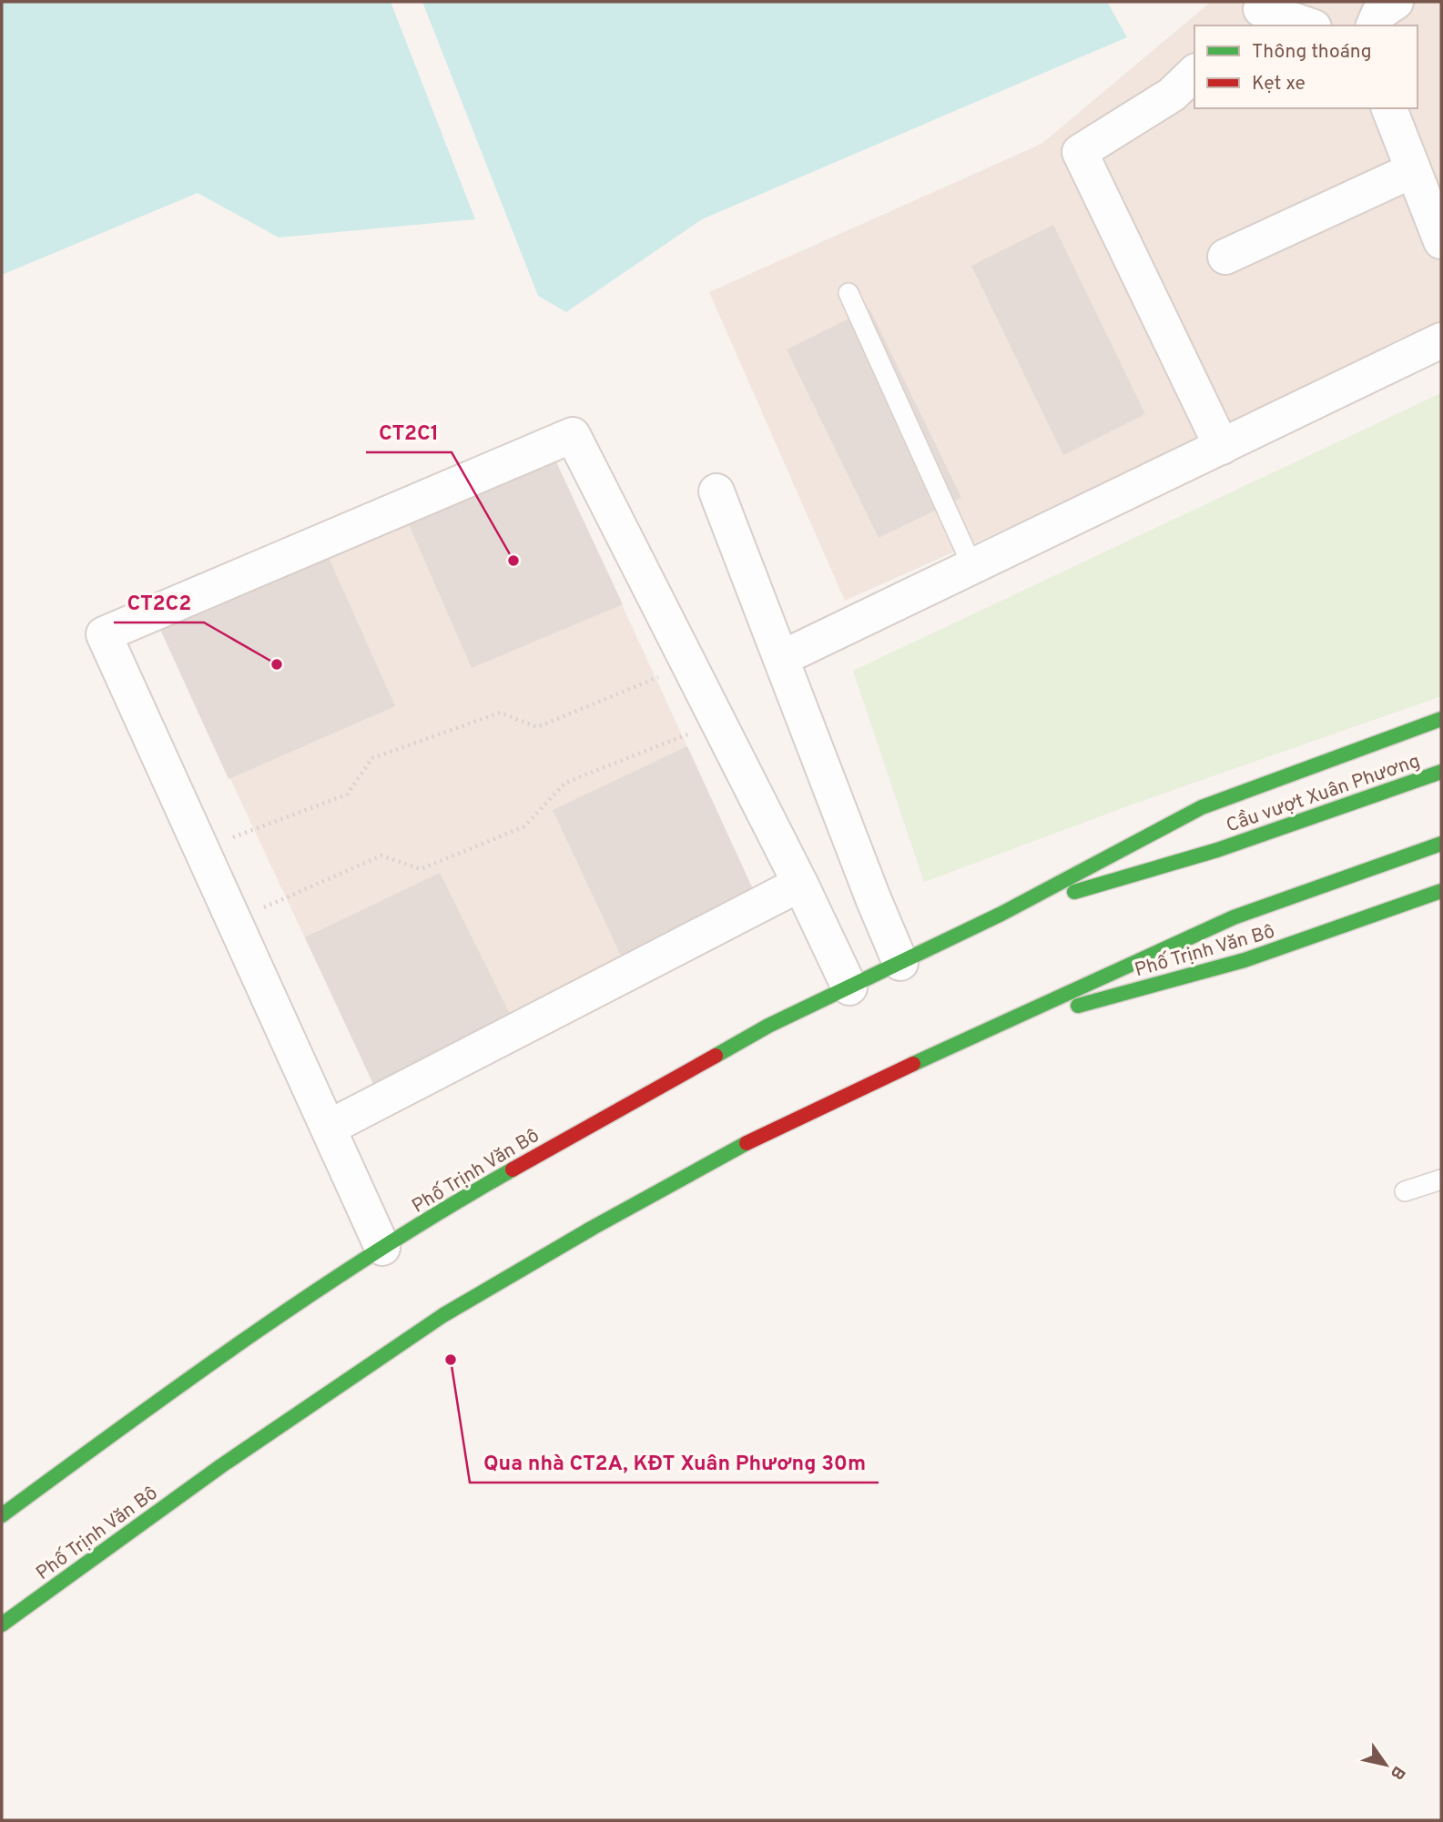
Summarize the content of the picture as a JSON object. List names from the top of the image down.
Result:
{
  "streets": {
    "main road": ["Cầu vượt Xuân Phương", "Phố Trịnh Văn Bô"]
  },
  "crossings": [
    ["Cầu vượt Xuân Phương", "Phố Trịnh Văn Bô"]
  ],
  "places": ["CT2C1", "CT2C2", "Qua nhà CT2A, KĐT Xuân Phương 30m"],
  "legend": ["Thông thoáng", "Kẹt xe"],
  "north": "bottom right"
}
